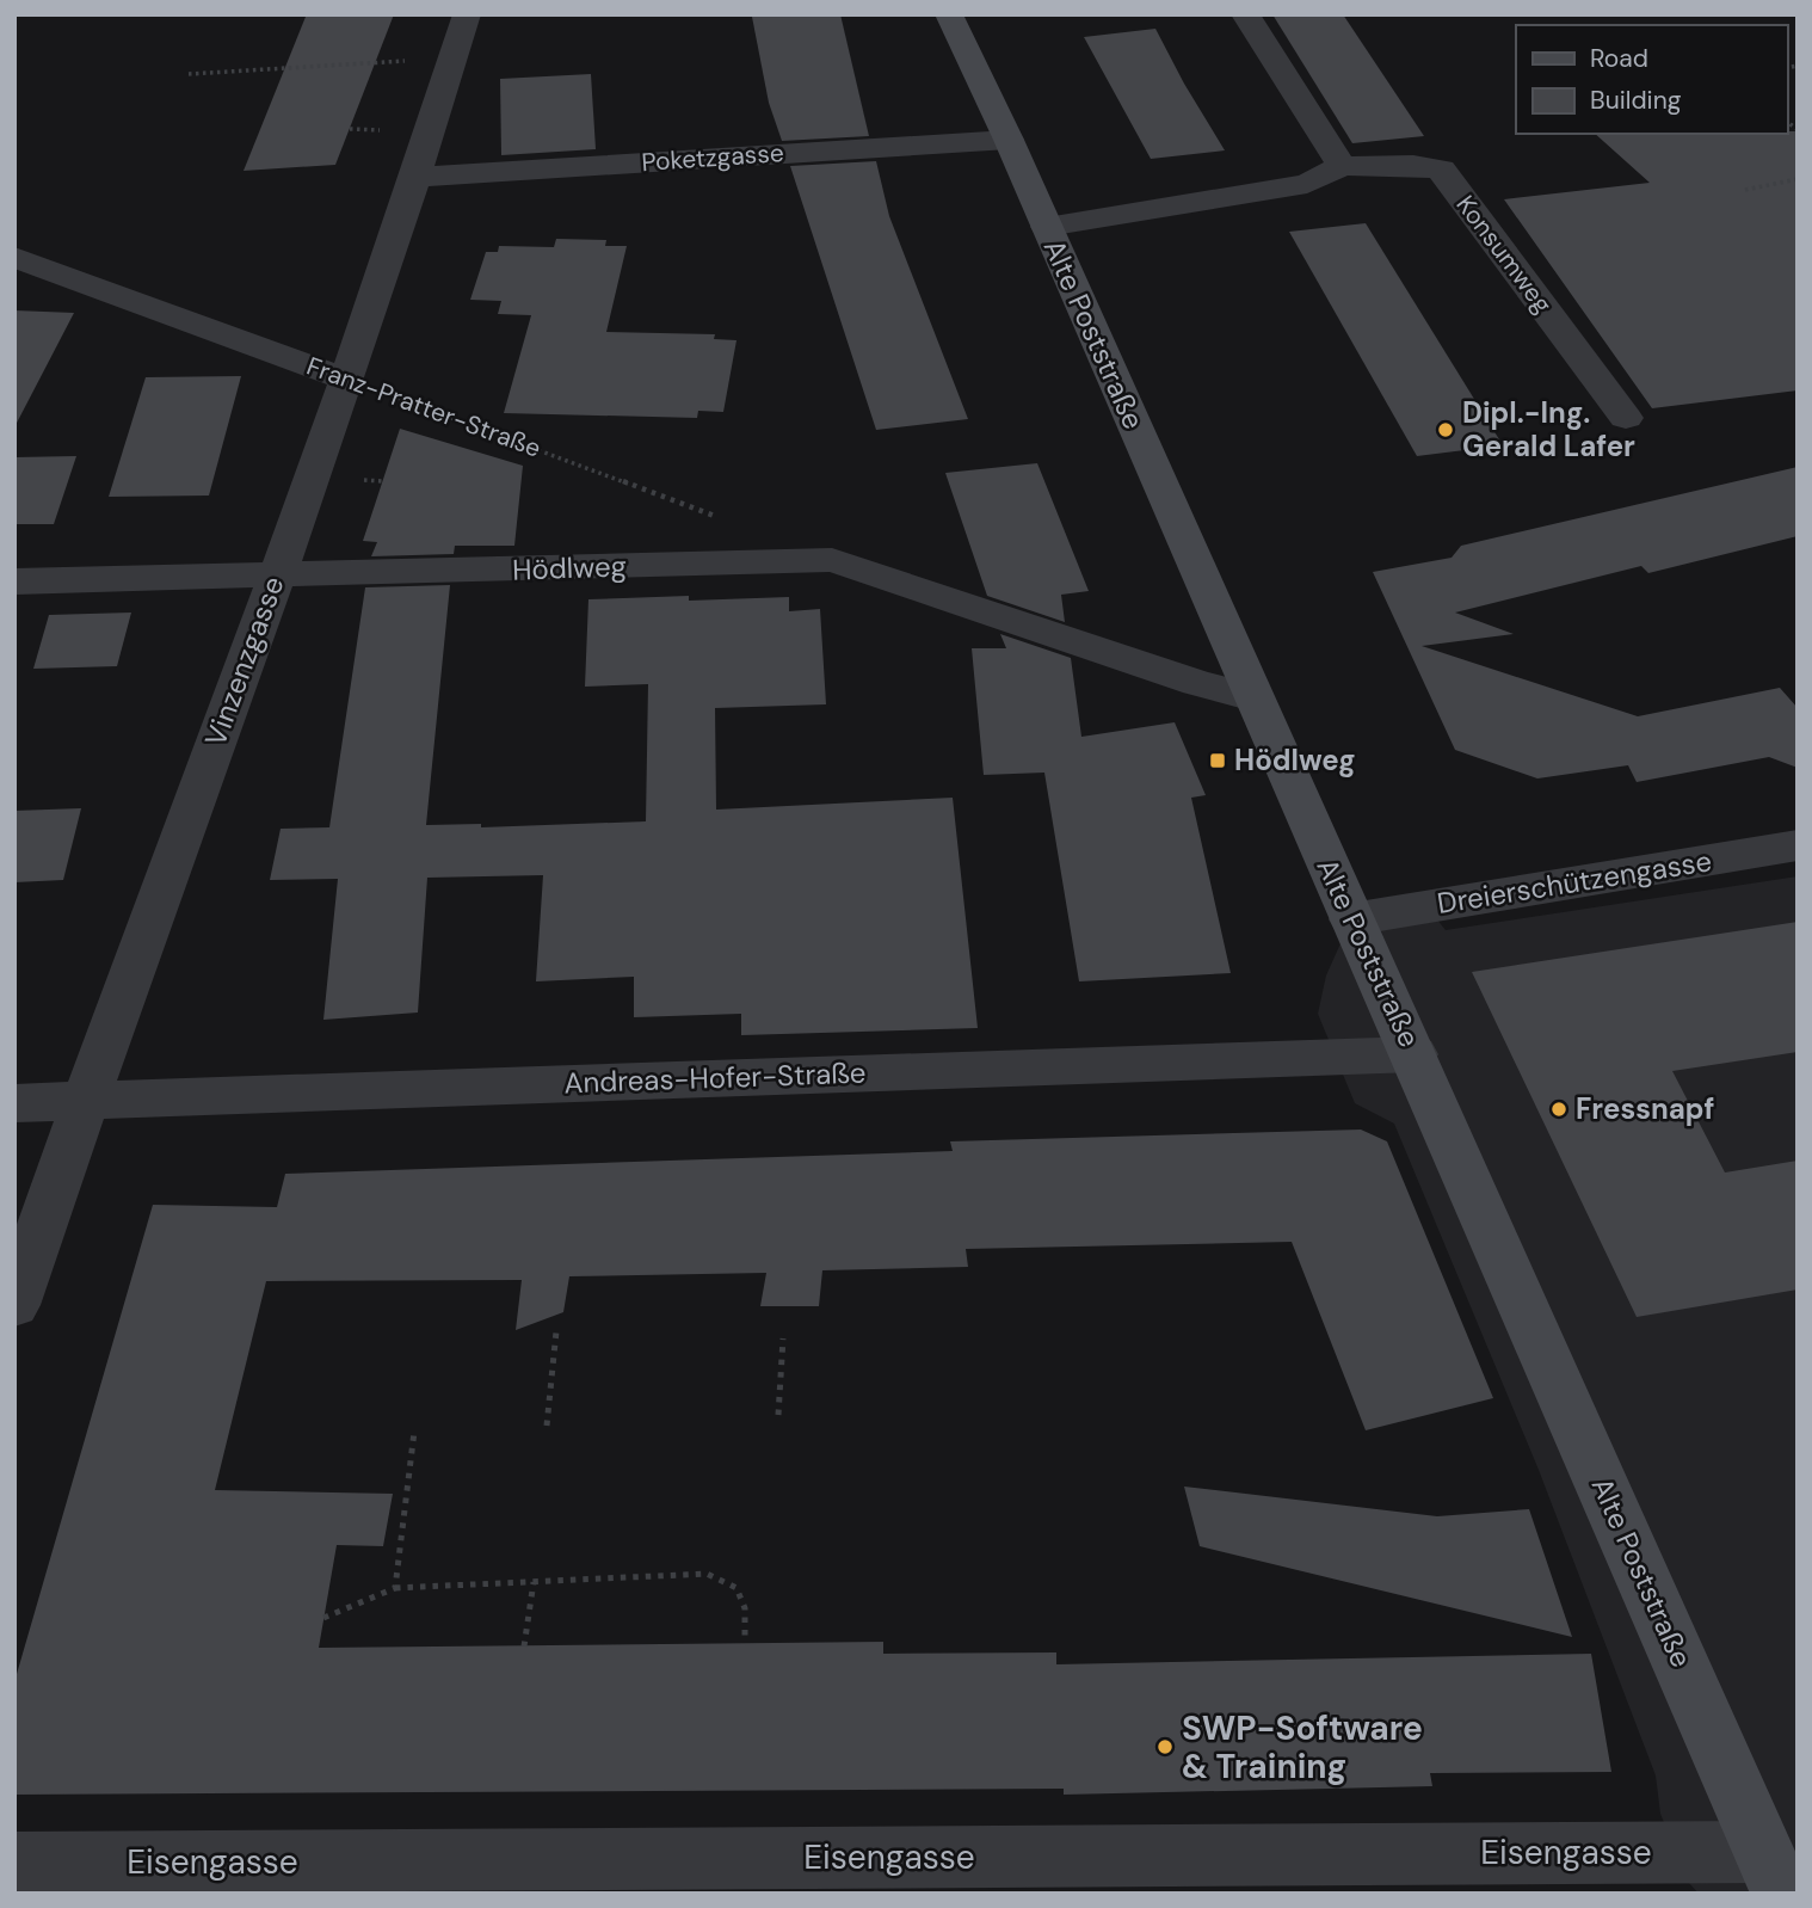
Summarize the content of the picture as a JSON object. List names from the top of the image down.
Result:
{
  "streets": {
    "main road": ["Alte Poststraße"],
    "street": [
      "Poketzgasse",
      "Konsumweg",
      "Franz-Pratter-Straße",
      "Hödlweg",
      "Vinzenzgasse",
      "Dreierschützengasse",
      "Andreas-Hofer-Straße",
      "Eisengasse"
    ]
  },
  "crossings": [
    ["Poketzgasse", "Alte Poststraße"],
    ["Poketzgasse", "Vinzenzgasse"],
    ["Konsumweg", "Alte Poststraße"],
    ["Alte Poststraße", "Hödlweg"],
    ["Alte Poststraße", "Dreierschützengasse"],
    ["Alte Poststraße", "Andreas-Hofer-Straße"],
    ["Alte Poststraße", "Eisengasse"],
    ["Franz-Pratter-Straße", "Vinzenzgasse"],
    ["Hödlweg", "Vinzenzgasse"],
    ["Vinzenzgasse", "Andreas-Hofer-Straße"]
  ],
  "places": {
    "other": ["Dipl.-Ing. Gerald Lafer", "Fressnapf", "SWP-Software & Training"],
    "transit": ["Hödlweg"]
  },
  "legend": ["Road", "Building"]
}
